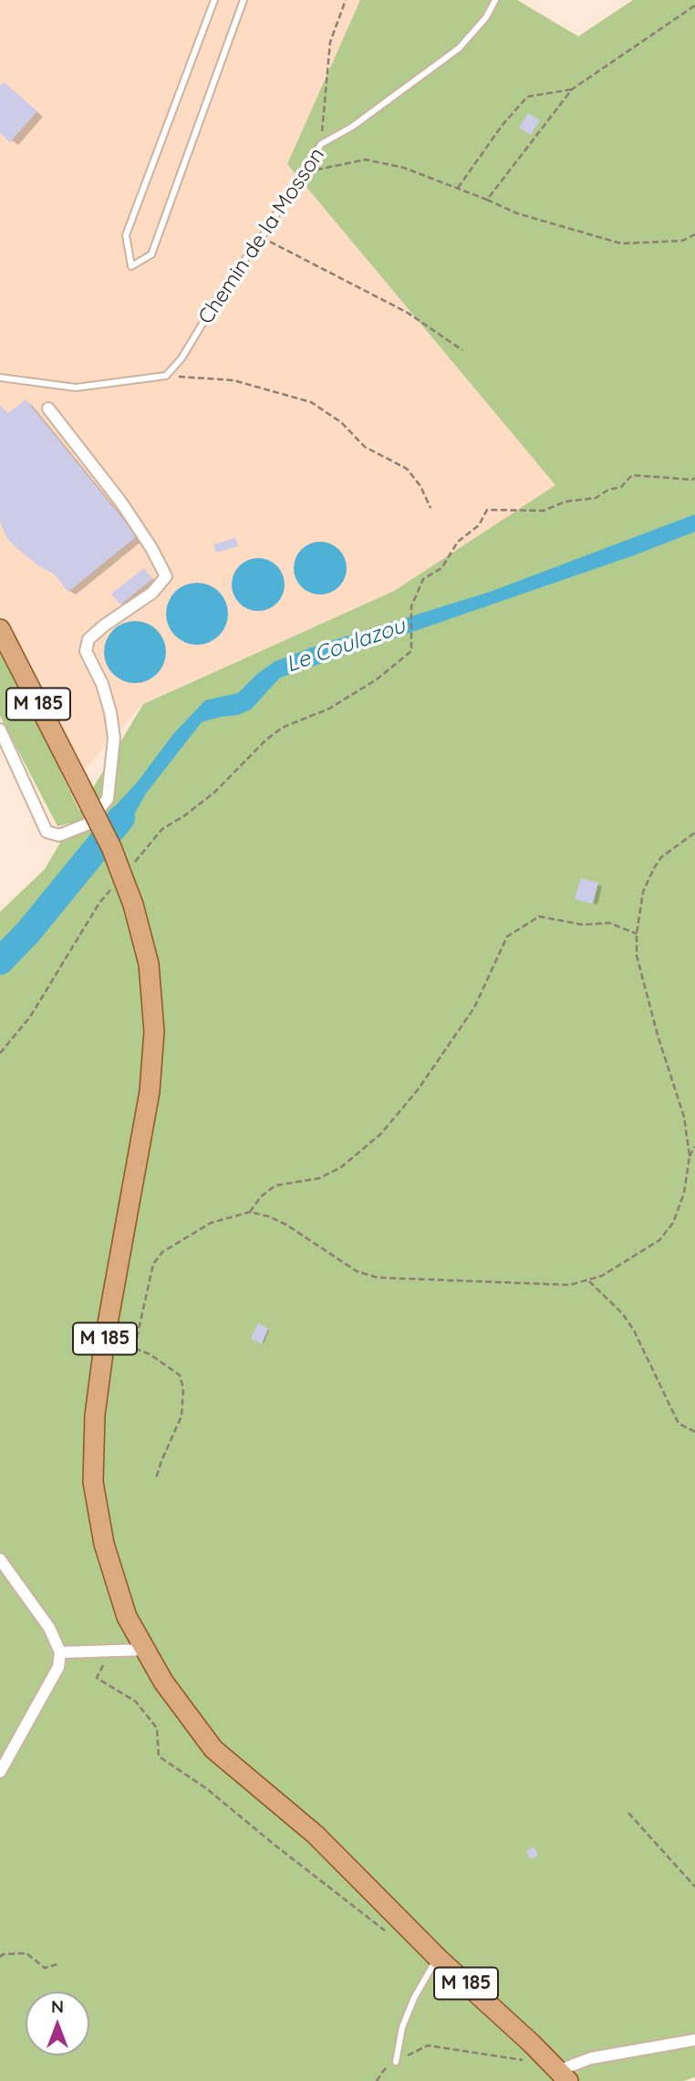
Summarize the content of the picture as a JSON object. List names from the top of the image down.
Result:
{
  "streets": {
    "main road": ["M 185"],
    "lane": ["Chemin de la Mosson"]
  },
  "water": ["Le Coulazou"],
  "north": "top"
}
